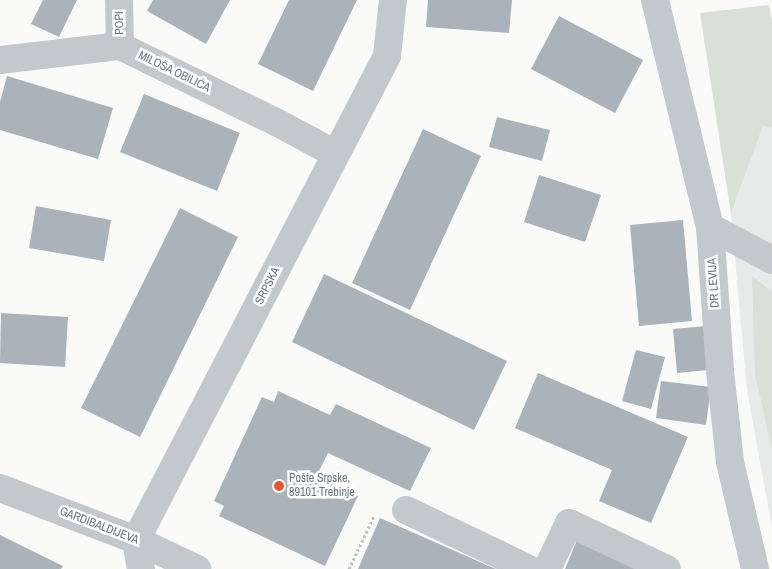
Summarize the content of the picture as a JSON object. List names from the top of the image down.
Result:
{
  "streets": {
    "street": [
      "POPI",
      "MILOŠA OBILIĆA",
      "DR LEVIJA",
      "SRPSKA",
      "GARDIBALDIJEVA"
    ]
  },
  "crossings": [
    ["POPI", "MILOŠA OBILIĆA"],
    ["MILOŠA OBILIĆA", "SRPSKA"],
    ["SRPSKA", "GARDIBALDIJEVA"]
  ],
  "places": ["Pošte Srpske, 89101 Trebinje"]
}
